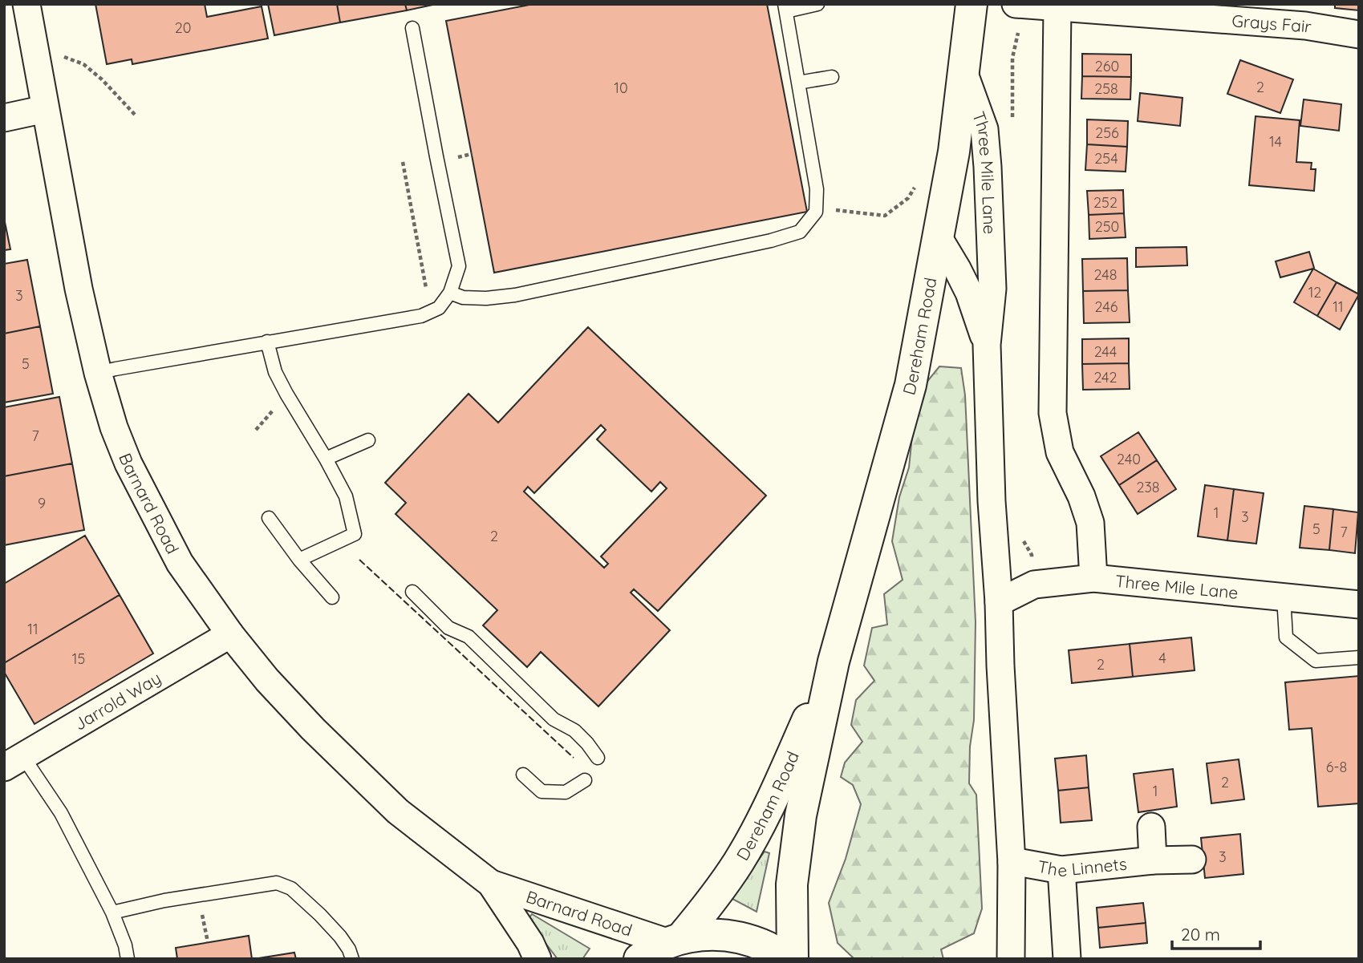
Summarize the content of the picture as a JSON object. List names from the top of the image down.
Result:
{
  "streets": {
    "highway": ["Dereham Road"],
    "street": [
      "Grays Fair",
      "Three Mile Lane",
      "Barnard Road",
      "Jarrold Way",
      "The Linnets"
    ]
  },
  "crossings": [
    ["Three Mile Lane", "Dereham Road"],
    ["Three Mile Lane", "The Linnets"],
    ["Dereham Road", "Barnard Road"],
    ["Barnard Road", "Jarrold Way"]
  ],
  "house_numbers": [
    "20",
    "260",
    "2",
    "10",
    "258",
    "256",
    "14",
    "254",
    "252",
    "250",
    "248",
    "12",
    "3",
    "246",
    "11",
    "244",
    "5",
    "242",
    "7",
    "240",
    "238",
    "9",
    "1",
    "3",
    "5",
    "7",
    "2",
    "11",
    "4",
    "15",
    "2",
    "6-8",
    "2",
    "1",
    "3"
  ],
  "scale_bar": "20 m"
}
